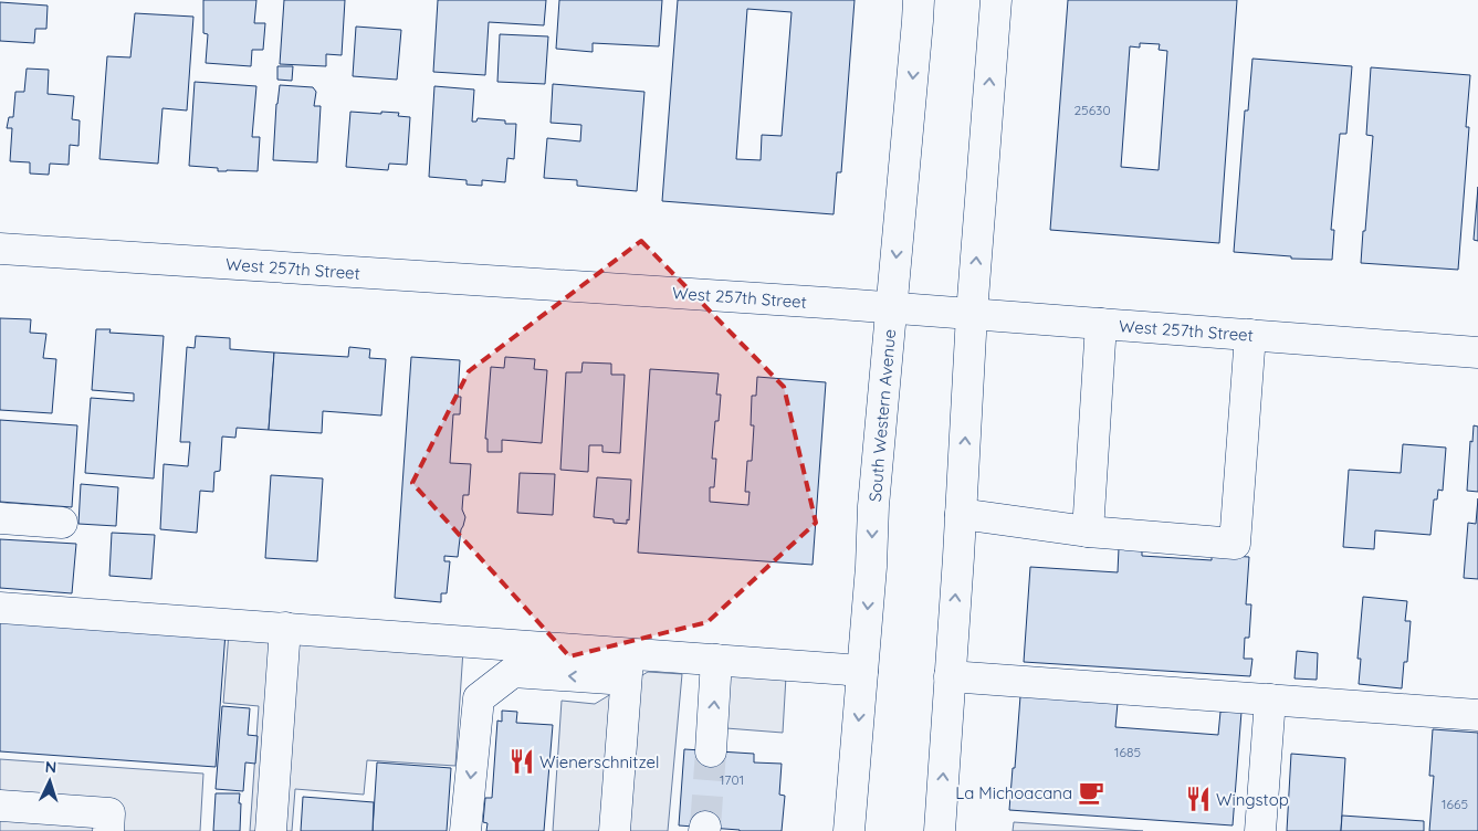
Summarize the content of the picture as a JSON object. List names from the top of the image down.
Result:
{
  "streets": {
    "main road": ["West 257th Street", "South Western Avenue"]
  },
  "crossings": [
    ["West 257th Street", "South Western Avenue"]
  ],
  "places": {
    "restaurant": ["Wienerschnitzel", "Wingstop"],
    "cafe": ["La Michoacana"]
  },
  "house_numbers": [
    "25630",
    "1685",
    "1701",
    "1665"
  ],
  "north": "top"
}
